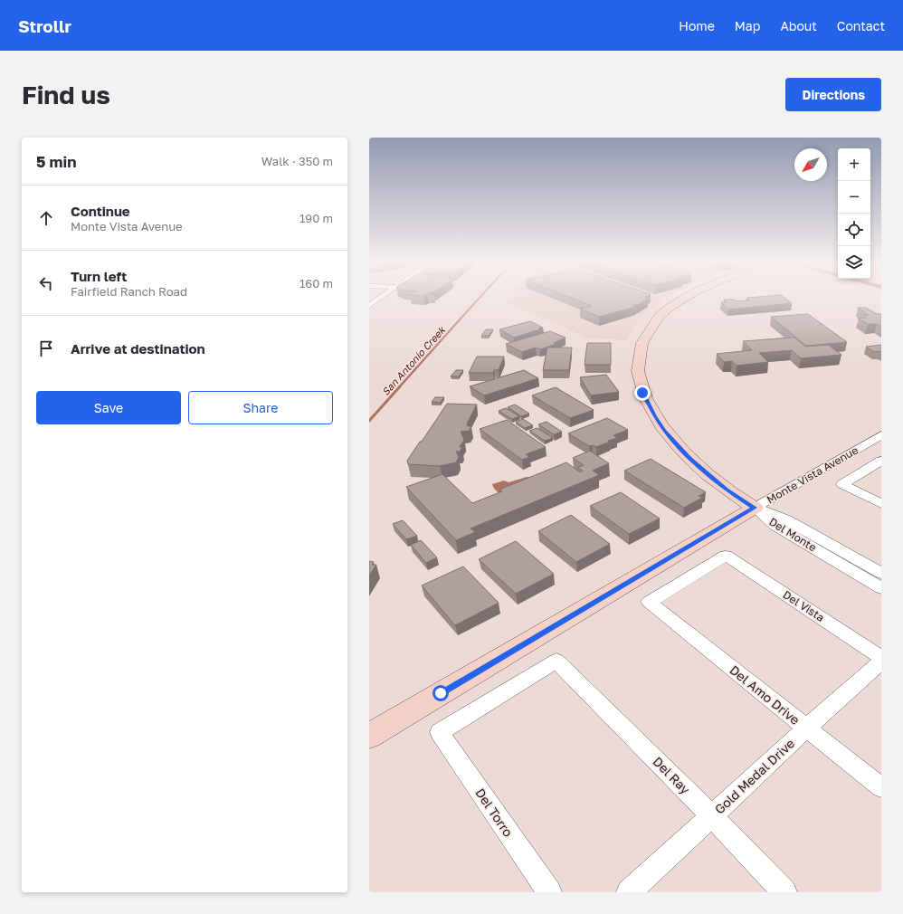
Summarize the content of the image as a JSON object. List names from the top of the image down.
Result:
{
  "streets": {
    "street": [
      "Monte Vista Avenue",
      "Del Monte",
      "Del Vista",
      "Del Amo Drive",
      "Del Ray",
      "Gold Medal Drive",
      "Del Torro"
    ]
  },
  "crossings": [
    ["Monte Vista Avenue", "Del Monte"],
    ["Del Vista", "Del Amo Drive"],
    ["Del Amo Drive", "Gold Medal Drive"],
    ["Del Ray", "Gold Medal Drive"],
    ["Del Ray", "Del Torro"]
  ],
  "water": ["San Antonio Creek"],
  "north": "bottom left",
  "page": {
    "header": "Strollr",
    "nav": [
      "Home",
      "Map",
      "About",
      "Contact"
    ],
    "buttons": [
      "Directions",
      ["Save", "Share"]
    ],
    "title": "Find us",
    "heading": ["5 min", "Walk · 350 m"],
    "map_buttons": ["+", "−"],
    "list": [
      ["Continue", "Monte Vista Avenue", "190 m"],
      ["Turn left", "Fairfield Ranch Road", "160 m"],
      "Arrive at destination"
    ]
  }
}
